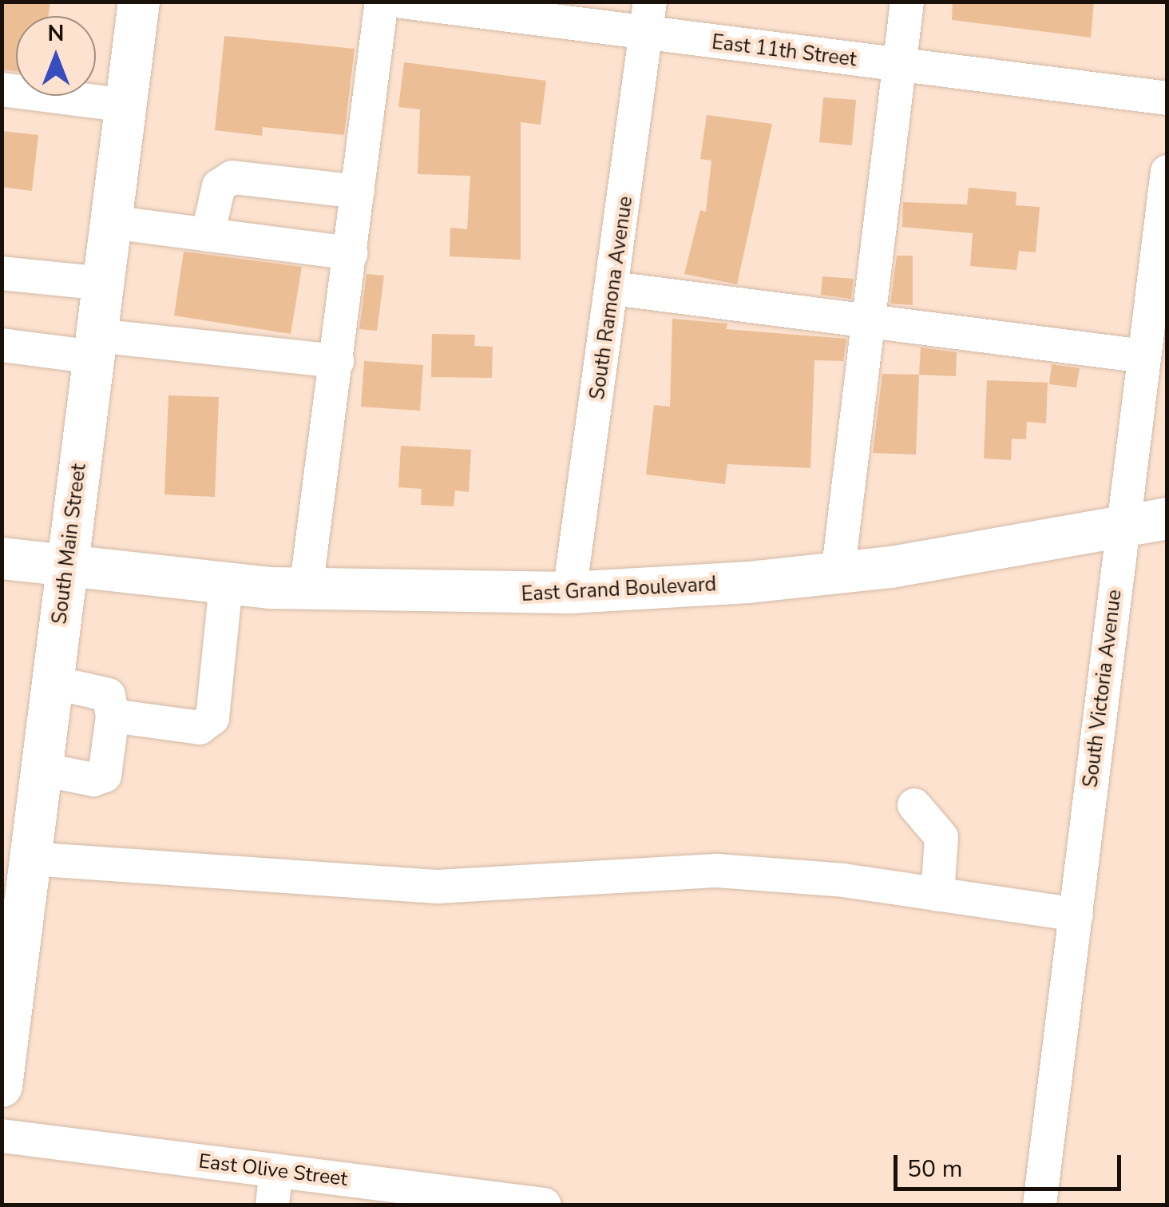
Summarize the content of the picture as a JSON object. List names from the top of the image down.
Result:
{
  "streets": {
    "main road": ["South Main Street", "East Grand Boulevard"],
    "street": [
      "East 11th Street",
      "South Ramona Avenue",
      "South Victoria Avenue",
      "East Olive Street"
    ]
  },
  "crossings": [
    ["East 11th Street", "South Ramona Avenue"],
    ["South Ramona Avenue", "East Grand Boulevard"],
    ["South Main Street", "East Grand Boulevard"],
    ["East Grand Boulevard", "South Victoria Avenue"]
  ],
  "scale_bar": "50 m",
  "north": "top"
}
